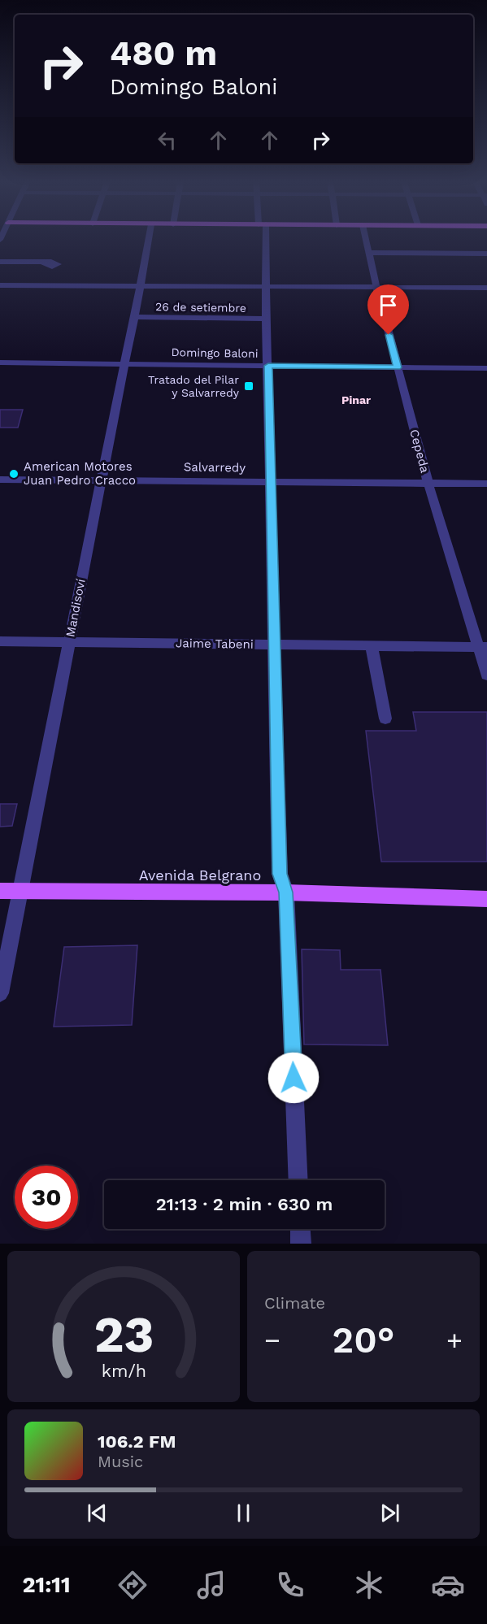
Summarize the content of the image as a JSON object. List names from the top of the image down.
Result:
{
  "streets": {
    "main road": ["Avenida Belgrano"],
    "street": [
      "26 de setiembre",
      "Domingo Baloni",
      "Cepeda",
      "Salvarredy",
      "Mandisoví",
      "Jaime Tabeni"
    ]
  },
  "crossings": [
    ["26 de setiembre", "Mandisoví"],
    ["Domingo Baloni", "Cepeda"],
    ["Domingo Baloni", "Mandisoví"],
    ["Cepeda", "Salvarredy"],
    ["Cepeda", "Jaime Tabeni"],
    ["Salvarredy", "Mandisoví"],
    ["Mandisoví", "Jaime Tabeni"],
    ["Mandisoví", "Avenida Belgrano"]
  ],
  "districts": ["Pinar"],
  "places": {
    "transit": ["Tratado del Pilar y Salvarredy"],
    "other": ["American Motores Juan Pedro Cracco"]
  },
  "page": {
    "turn": ["480 m", "Domingo Baloni"],
    "limit": "30",
    "trip": "21:13 · 2 min · 630 m",
    "tile": "Climate",
    "heat": ["−", "20°", "+"],
    "song": ["106.2 FM", "Music"],
    "tabs": "21:11",
    "gauge": ["23", "km/h"]
  }
}
